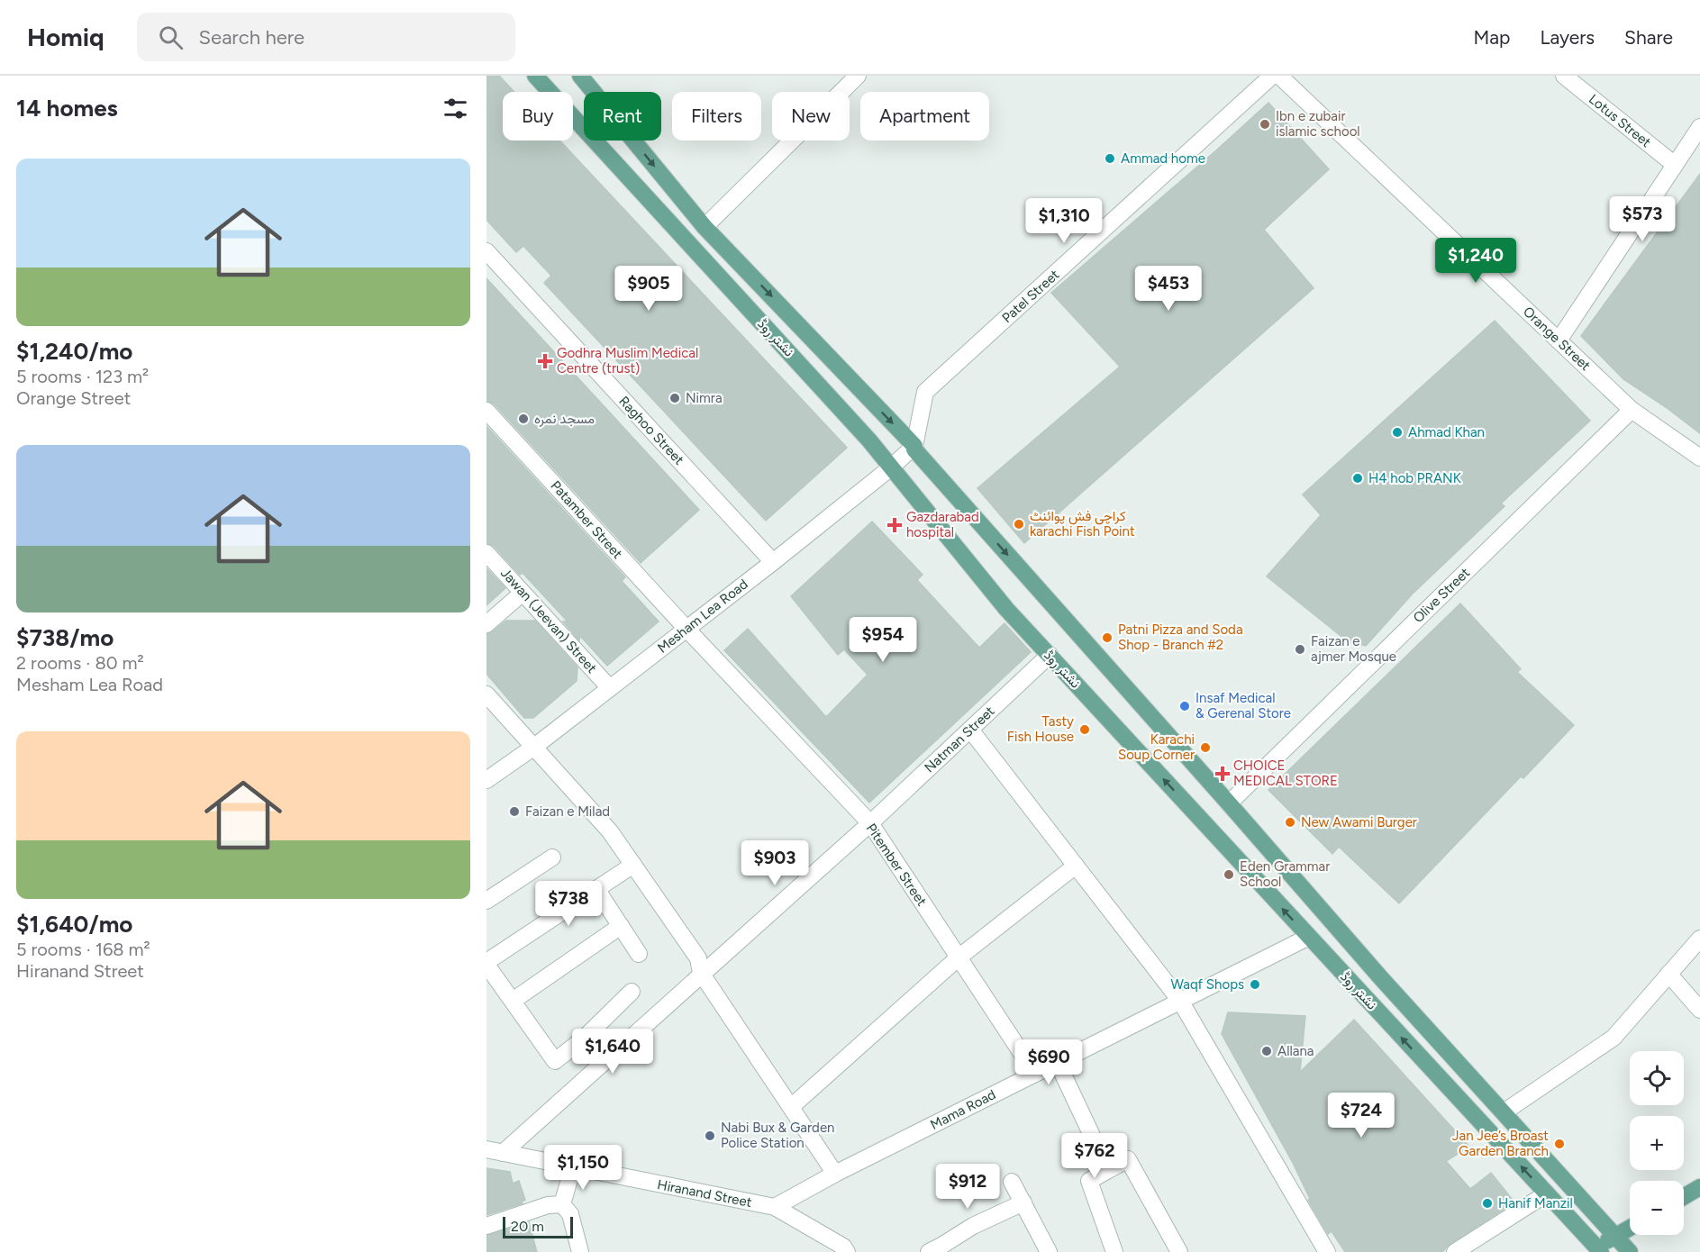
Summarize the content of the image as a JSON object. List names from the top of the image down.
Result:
{
  "streets": {
    "main road": ["نشتر روڈ"],
    "street": [
      "Lotus Street",
      "Patel Street",
      "Orange Street",
      "Raghoo Street",
      "Patamber Street",
      "Olive Street",
      "Mesham Lea Road",
      "Jawan (Jeevan) Street",
      "Natman Street",
      "Pitember Street",
      "Mama Road",
      "Hiranand Street"
    ]
  },
  "crossings": [
    ["Patel Street", "نشتر روڈ"],
    ["Patel Street", "Mesham Lea Road"],
    ["نشتر روڈ", "Olive Street"],
    ["نشتر روڈ", "Mesham Lea Road"],
    ["نشتر روڈ", "Natman Street"],
    ["نشتر روڈ", "Mama Road"],
    ["Orange Street", "Olive Street"],
    ["Raghoo Street", "Mesham Lea Road"],
    ["Patamber Street", "Mesham Lea Road"],
    ["Patamber Street", "Pitember Street"],
    ["Mesham Lea Road", "Jawan (Jeevan) Street"],
    ["Mesham Lea Road", "Pitember Street"],
    ["Natman Street", "Pitember Street"],
    ["Natman Street", "Hiranand Street"],
    ["Pitember Street", "Mama Road"],
    ["Mama Road", "Hiranand Street"]
  ],
  "places": {
    "other": [
      "Ibn e zubair islamic school",
      "Ammad home",
      "Nimra",
      "مسجد نمرہ",
      "Ahmad Khan",
      "H4 hob PRANK",
      "کراچی فش پوائنٹ karachi Fish Point",
      "Patni Pizza and Soda Shop - Branch #2",
      "Faizan e ajmer Mosque",
      "Insaf Medical & Gerenal Store",
      "Tasty Fish House",
      "Karachi Soup Corner",
      "Faizan e Milad",
      "New Awami Burger",
      "Eden Grammar School",
      "Waqf Shops",
      "Allana",
      "Nabi Bux & Garden Police Station",
      "Jan Jee’s Broast Garden Branch",
      "Hanif Manzil"
    ],
    "health": ["Godhra Muslim Medical Centre (trust)", "Gazdarabad hospital", "CHOICE MEDICAL STORE"]
  },
  "scale_bar": "20 m",
  "page": {
    "header": "Homiq",
    "search": "Search here",
    "nav": ["Map", "Layers", "Share"],
    "heading": "14 homes",
    "chip": [
      "Buy",
      "Rent",
      "Filters",
      "New",
      "Apartment"
    ],
    "list": [
      {
        "name": "$1,240/mo",
        "note": "5 rooms · 123 m² · Orange Street"
      },
      {
        "name": "$738/mo",
        "note": "2 rooms · 80 m² · Mesham Lea Road"
      },
      {
        "name": "$1,640/mo",
        "note": "5 rooms · 168 m² · Hiranand Street"
      }
    ],
    "price": [
      "$573",
      "$1,310",
      "$1,240",
      "$905",
      "$453",
      "$954",
      "$903",
      "$738",
      "$1,640",
      "$690",
      "$724",
      "$762",
      "$1,150",
      "$912"
    ],
    "map_buttons": ["+", "−"],
    "scale": "20 m"
  }
}
